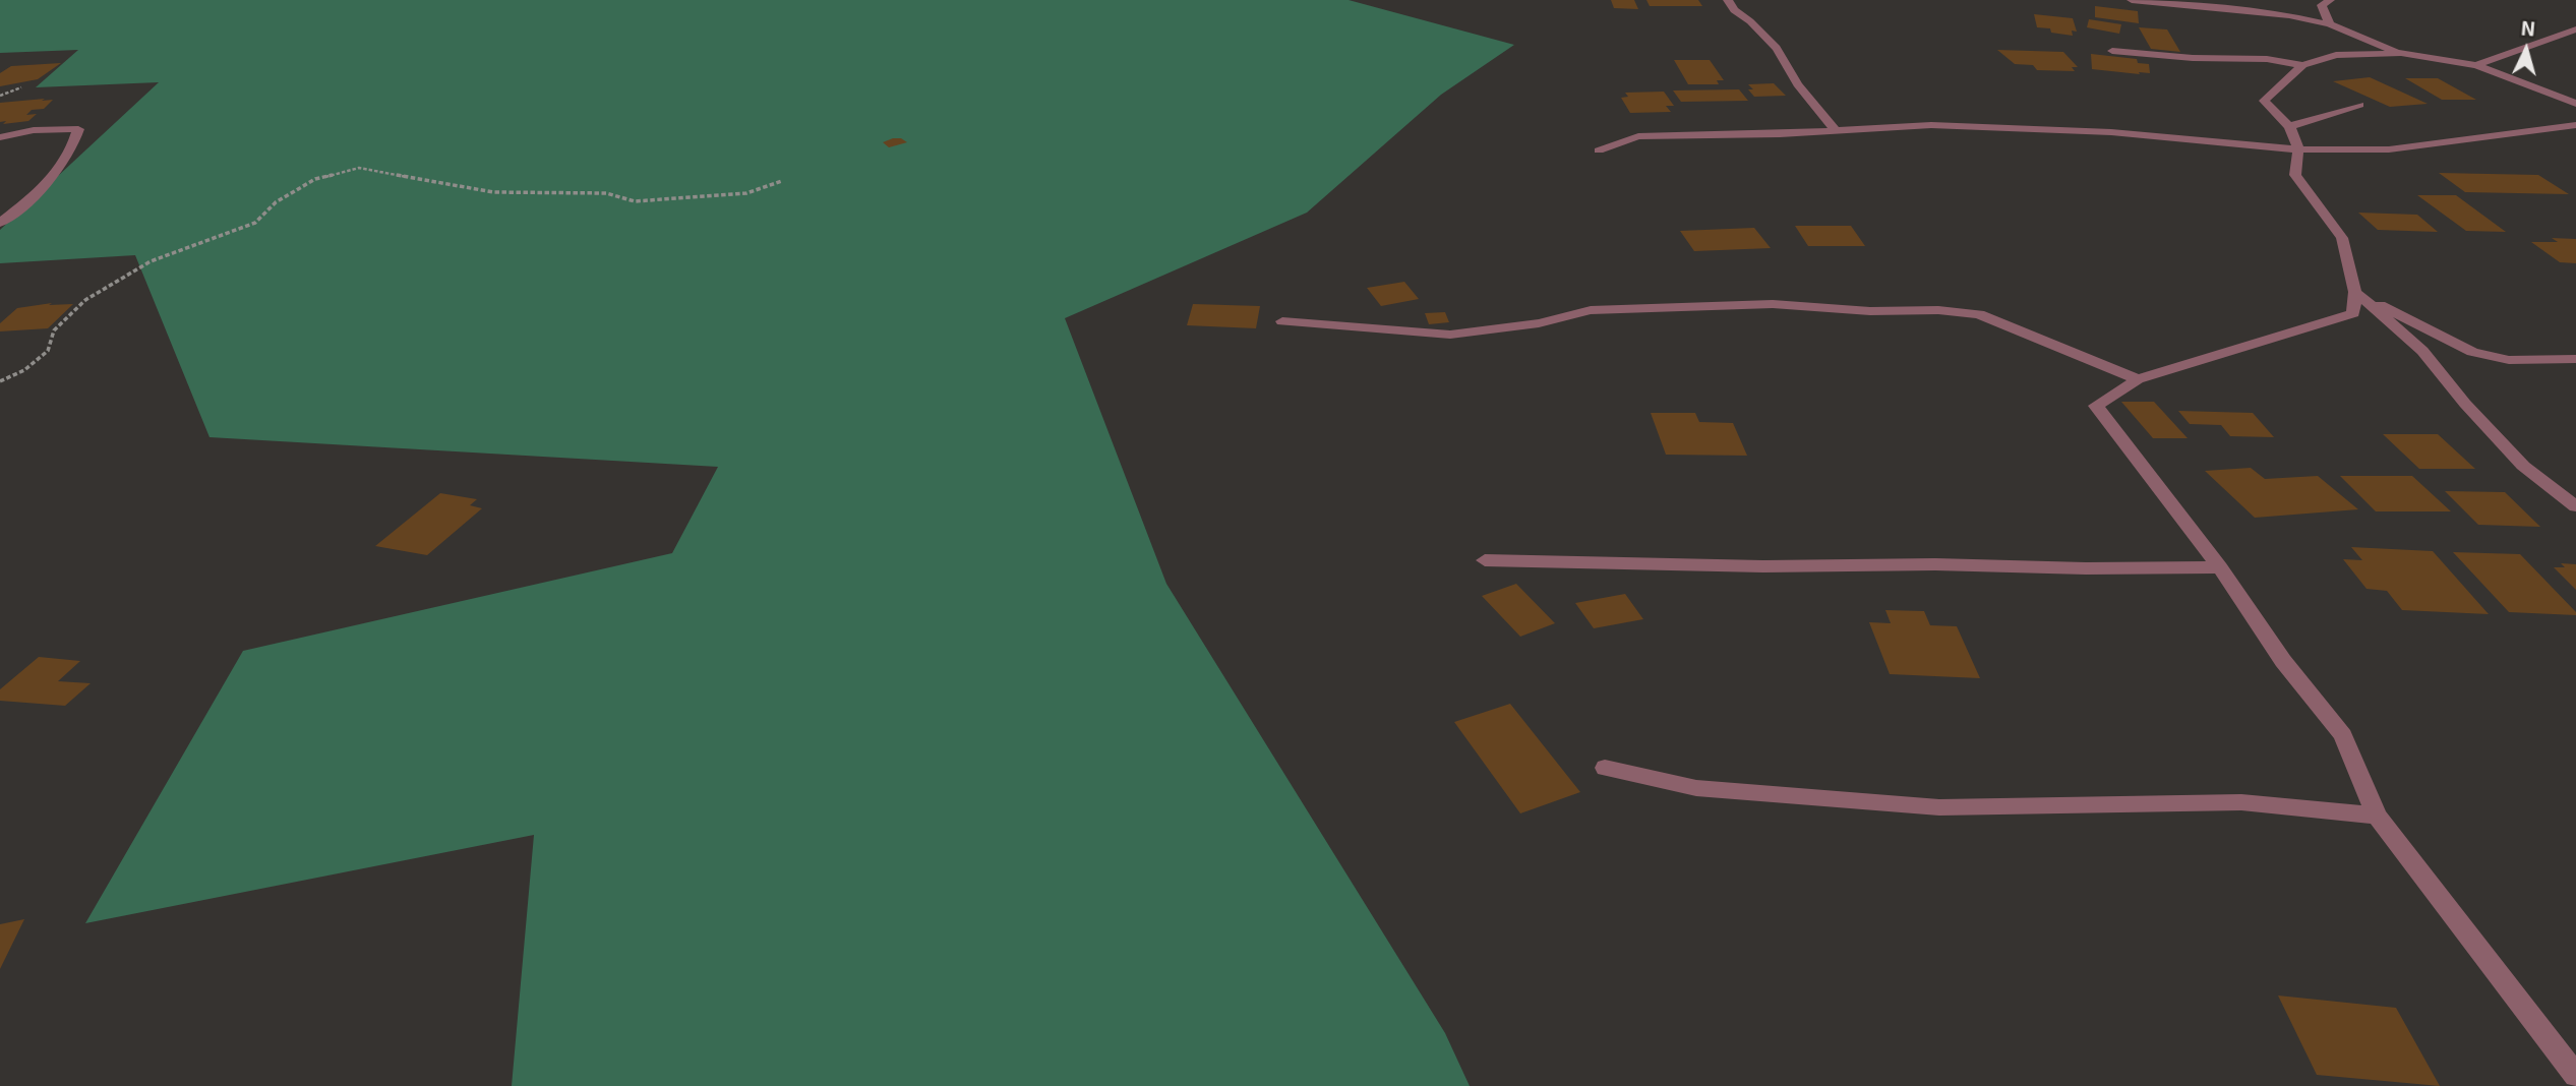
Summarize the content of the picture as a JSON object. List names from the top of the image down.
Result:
{
  "north": "top"
}
